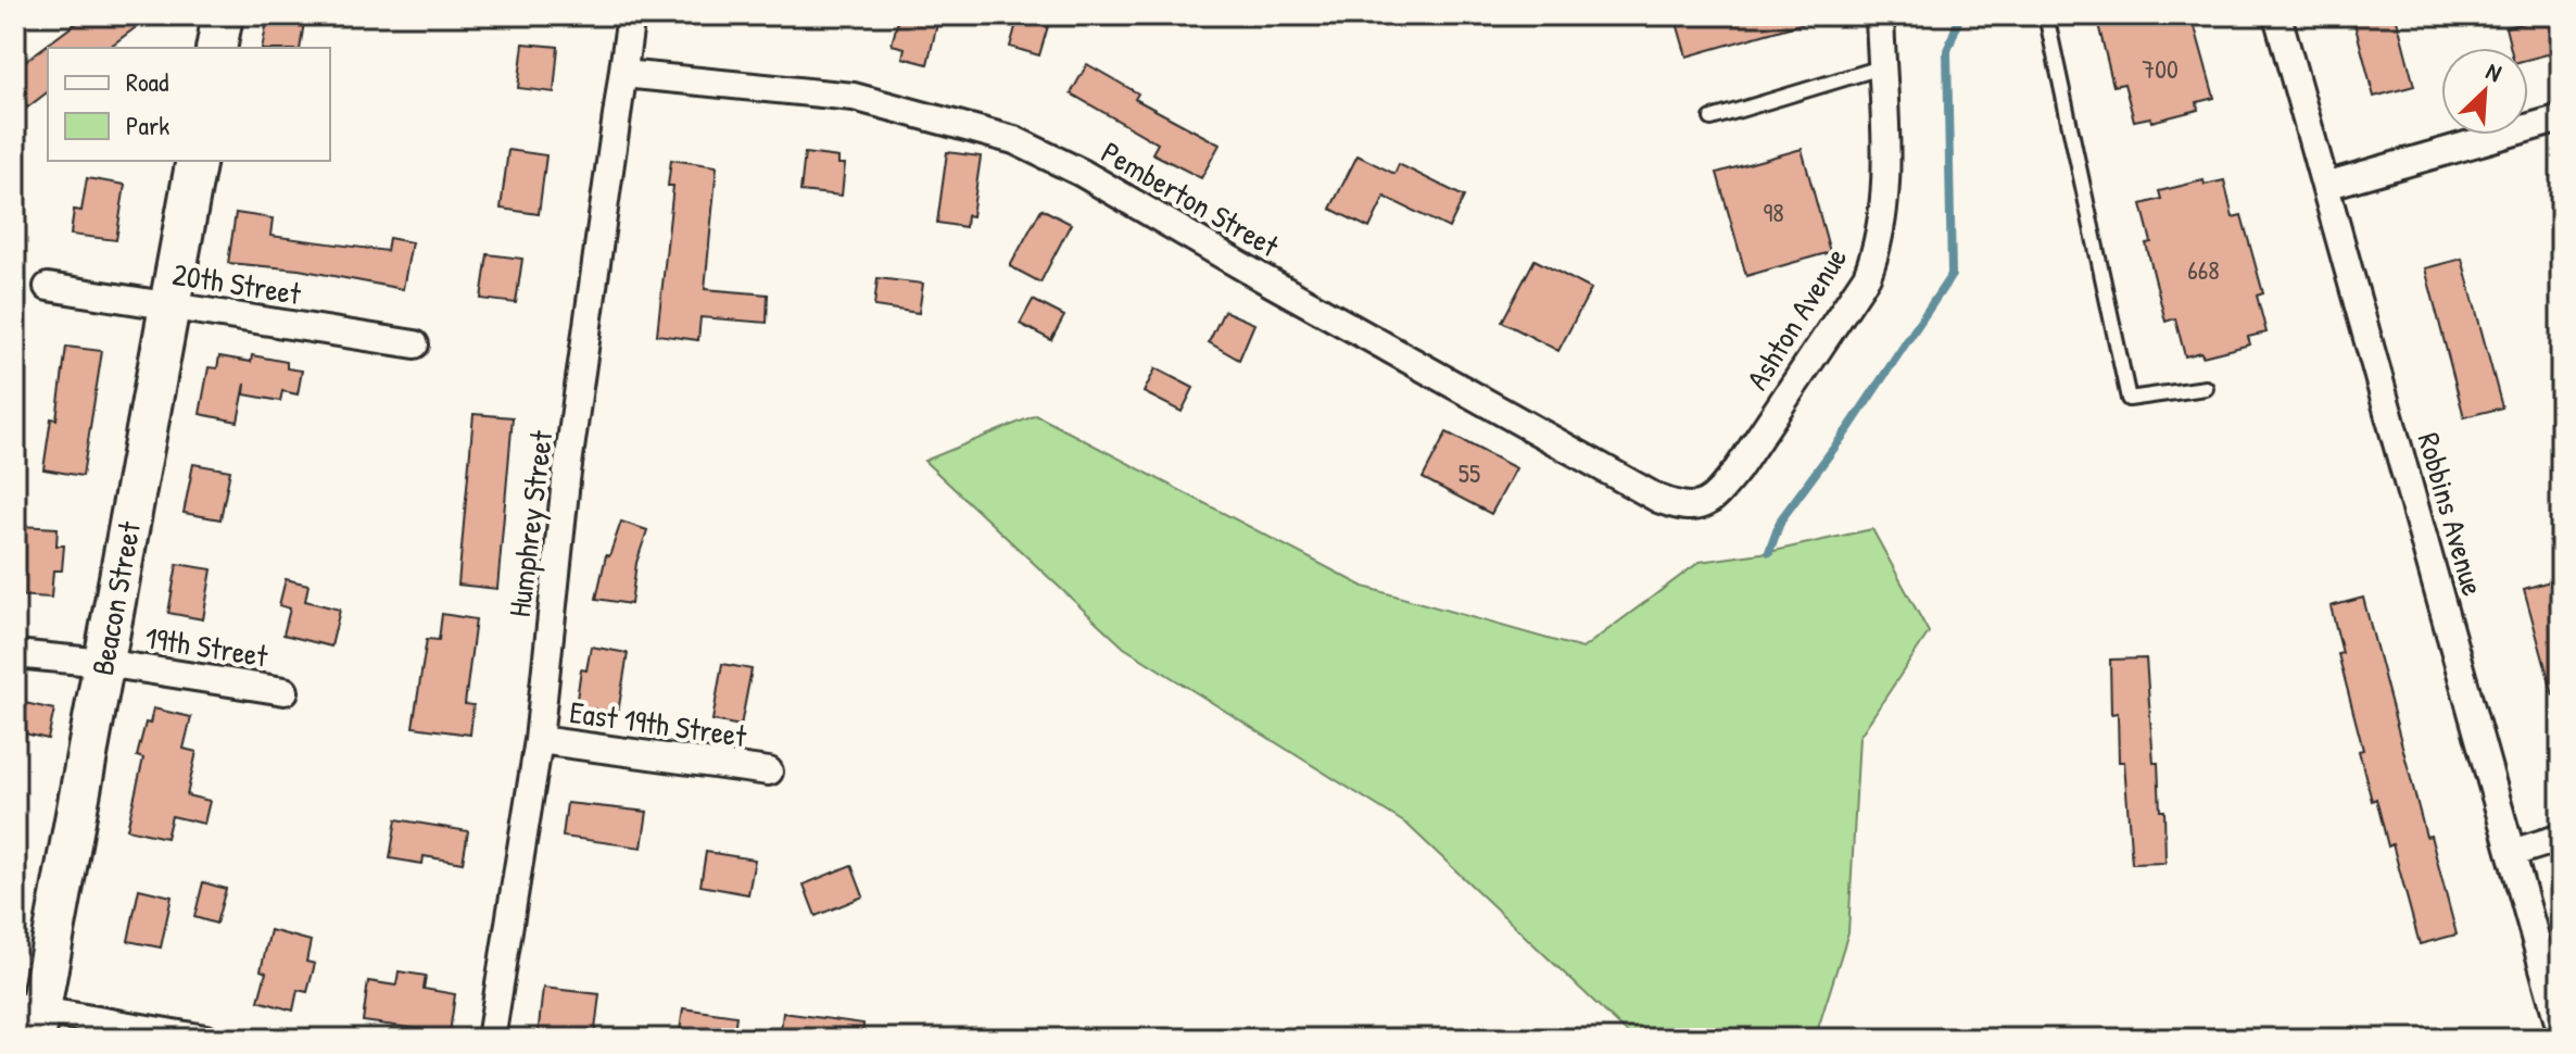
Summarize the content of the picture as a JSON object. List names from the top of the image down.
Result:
{
  "streets": {
    "street": [
      "Pemberton Street",
      "20th Street",
      "Ashton Avenue",
      "Robbins Avenue",
      "Humphrey Street",
      "Beacon Street",
      "19th Street",
      "East 19th Street"
    ]
  },
  "crossings": [
    ["Pemberton Street", "Ashton Avenue"],
    ["Pemberton Street", "Humphrey Street"],
    ["20th Street", "Beacon Street"],
    ["Humphrey Street", "East 19th Street"],
    ["Beacon Street", "19th Street"]
  ],
  "house_numbers": [
    "700",
    "98",
    "668",
    "55"
  ],
  "legend": ["Road", "Park"],
  "north": "top right"
}
